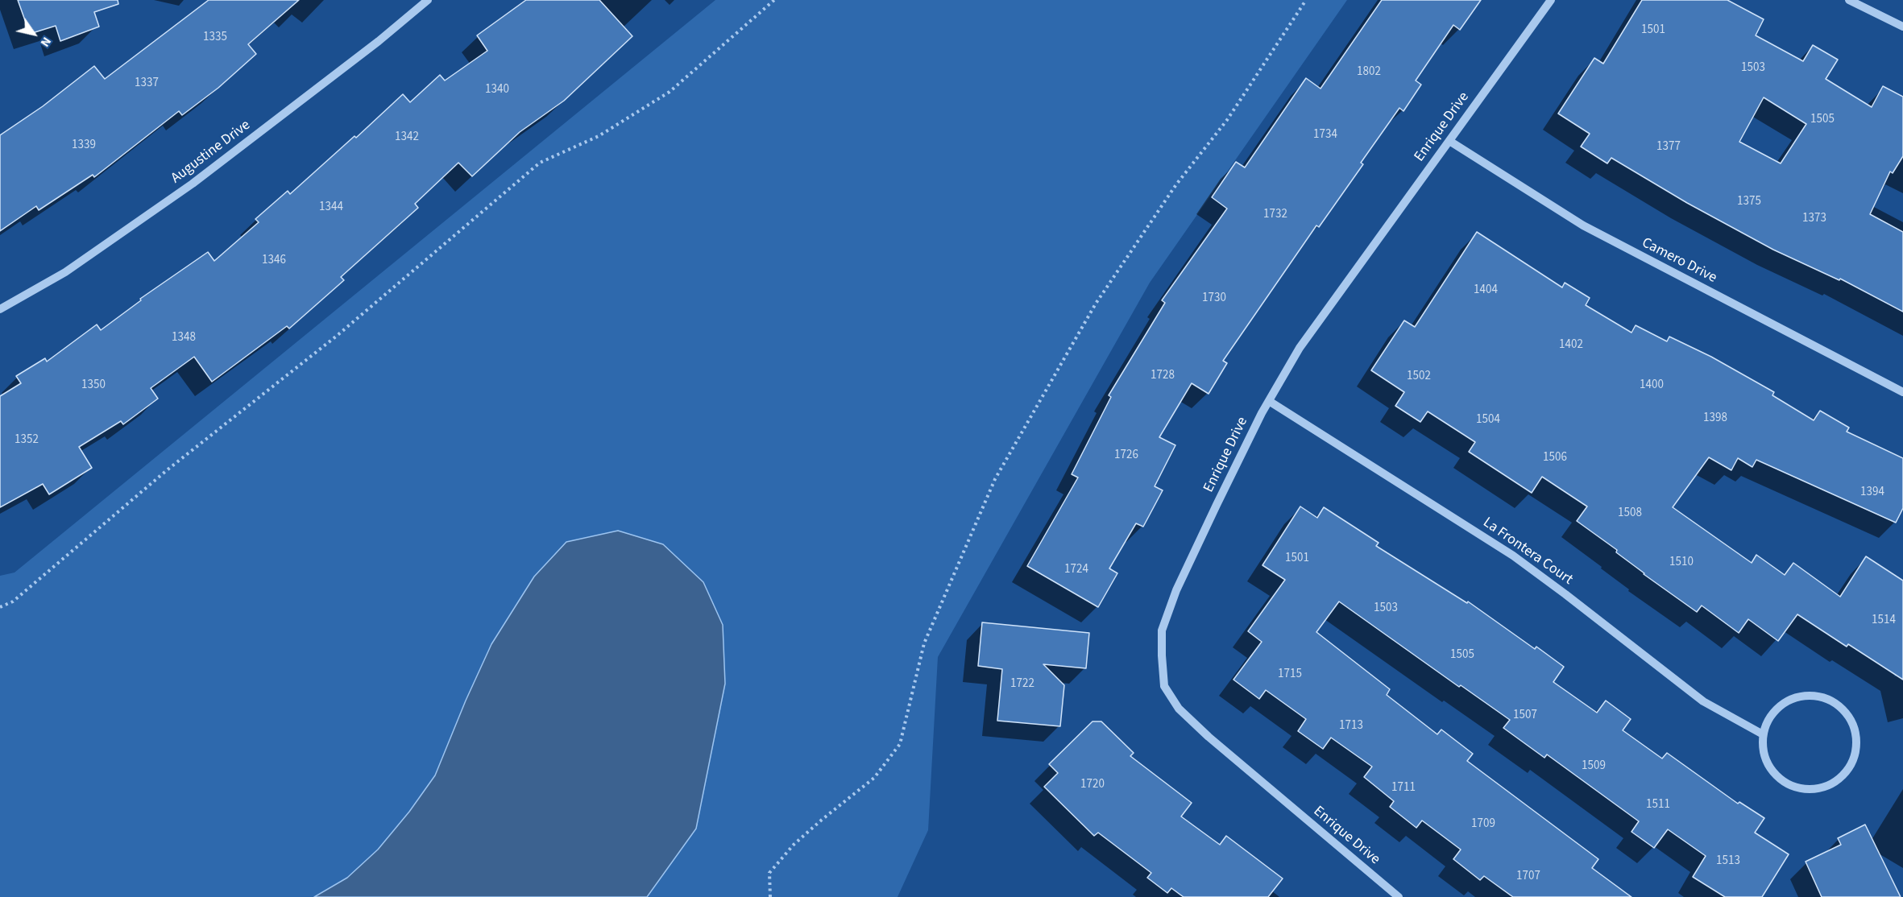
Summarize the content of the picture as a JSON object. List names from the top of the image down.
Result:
{
  "streets": {
    "street": [
      "Enrique Drive",
      "Augustine Drive",
      "Camero Drive",
      "La Frontera Court"
    ]
  },
  "crossings": [
    ["Enrique Drive", "Camero Drive"],
    ["Enrique Drive", "La Frontera Court"]
  ],
  "house_numbers": [
    "1501",
    "1335",
    "1503",
    "1802",
    "1337",
    "1340",
    "1505",
    "1734",
    "1342",
    "1339",
    "1377",
    "1375",
    "1344",
    "1732",
    "1373",
    "1346",
    "1404",
    "1730",
    "1348",
    "1402",
    "1728",
    "1502",
    "1350",
    "1400",
    "1398",
    "1504",
    "1352",
    "1726",
    "1506",
    "1394",
    "1508",
    "1501",
    "1510",
    "1724",
    "1503",
    "1514",
    "1505",
    "1715",
    "1722",
    "1507",
    "1713",
    "1509",
    "1720",
    "1711",
    "1511",
    "1709",
    "1513",
    "1707"
  ],
  "north": "bottom right"
}
